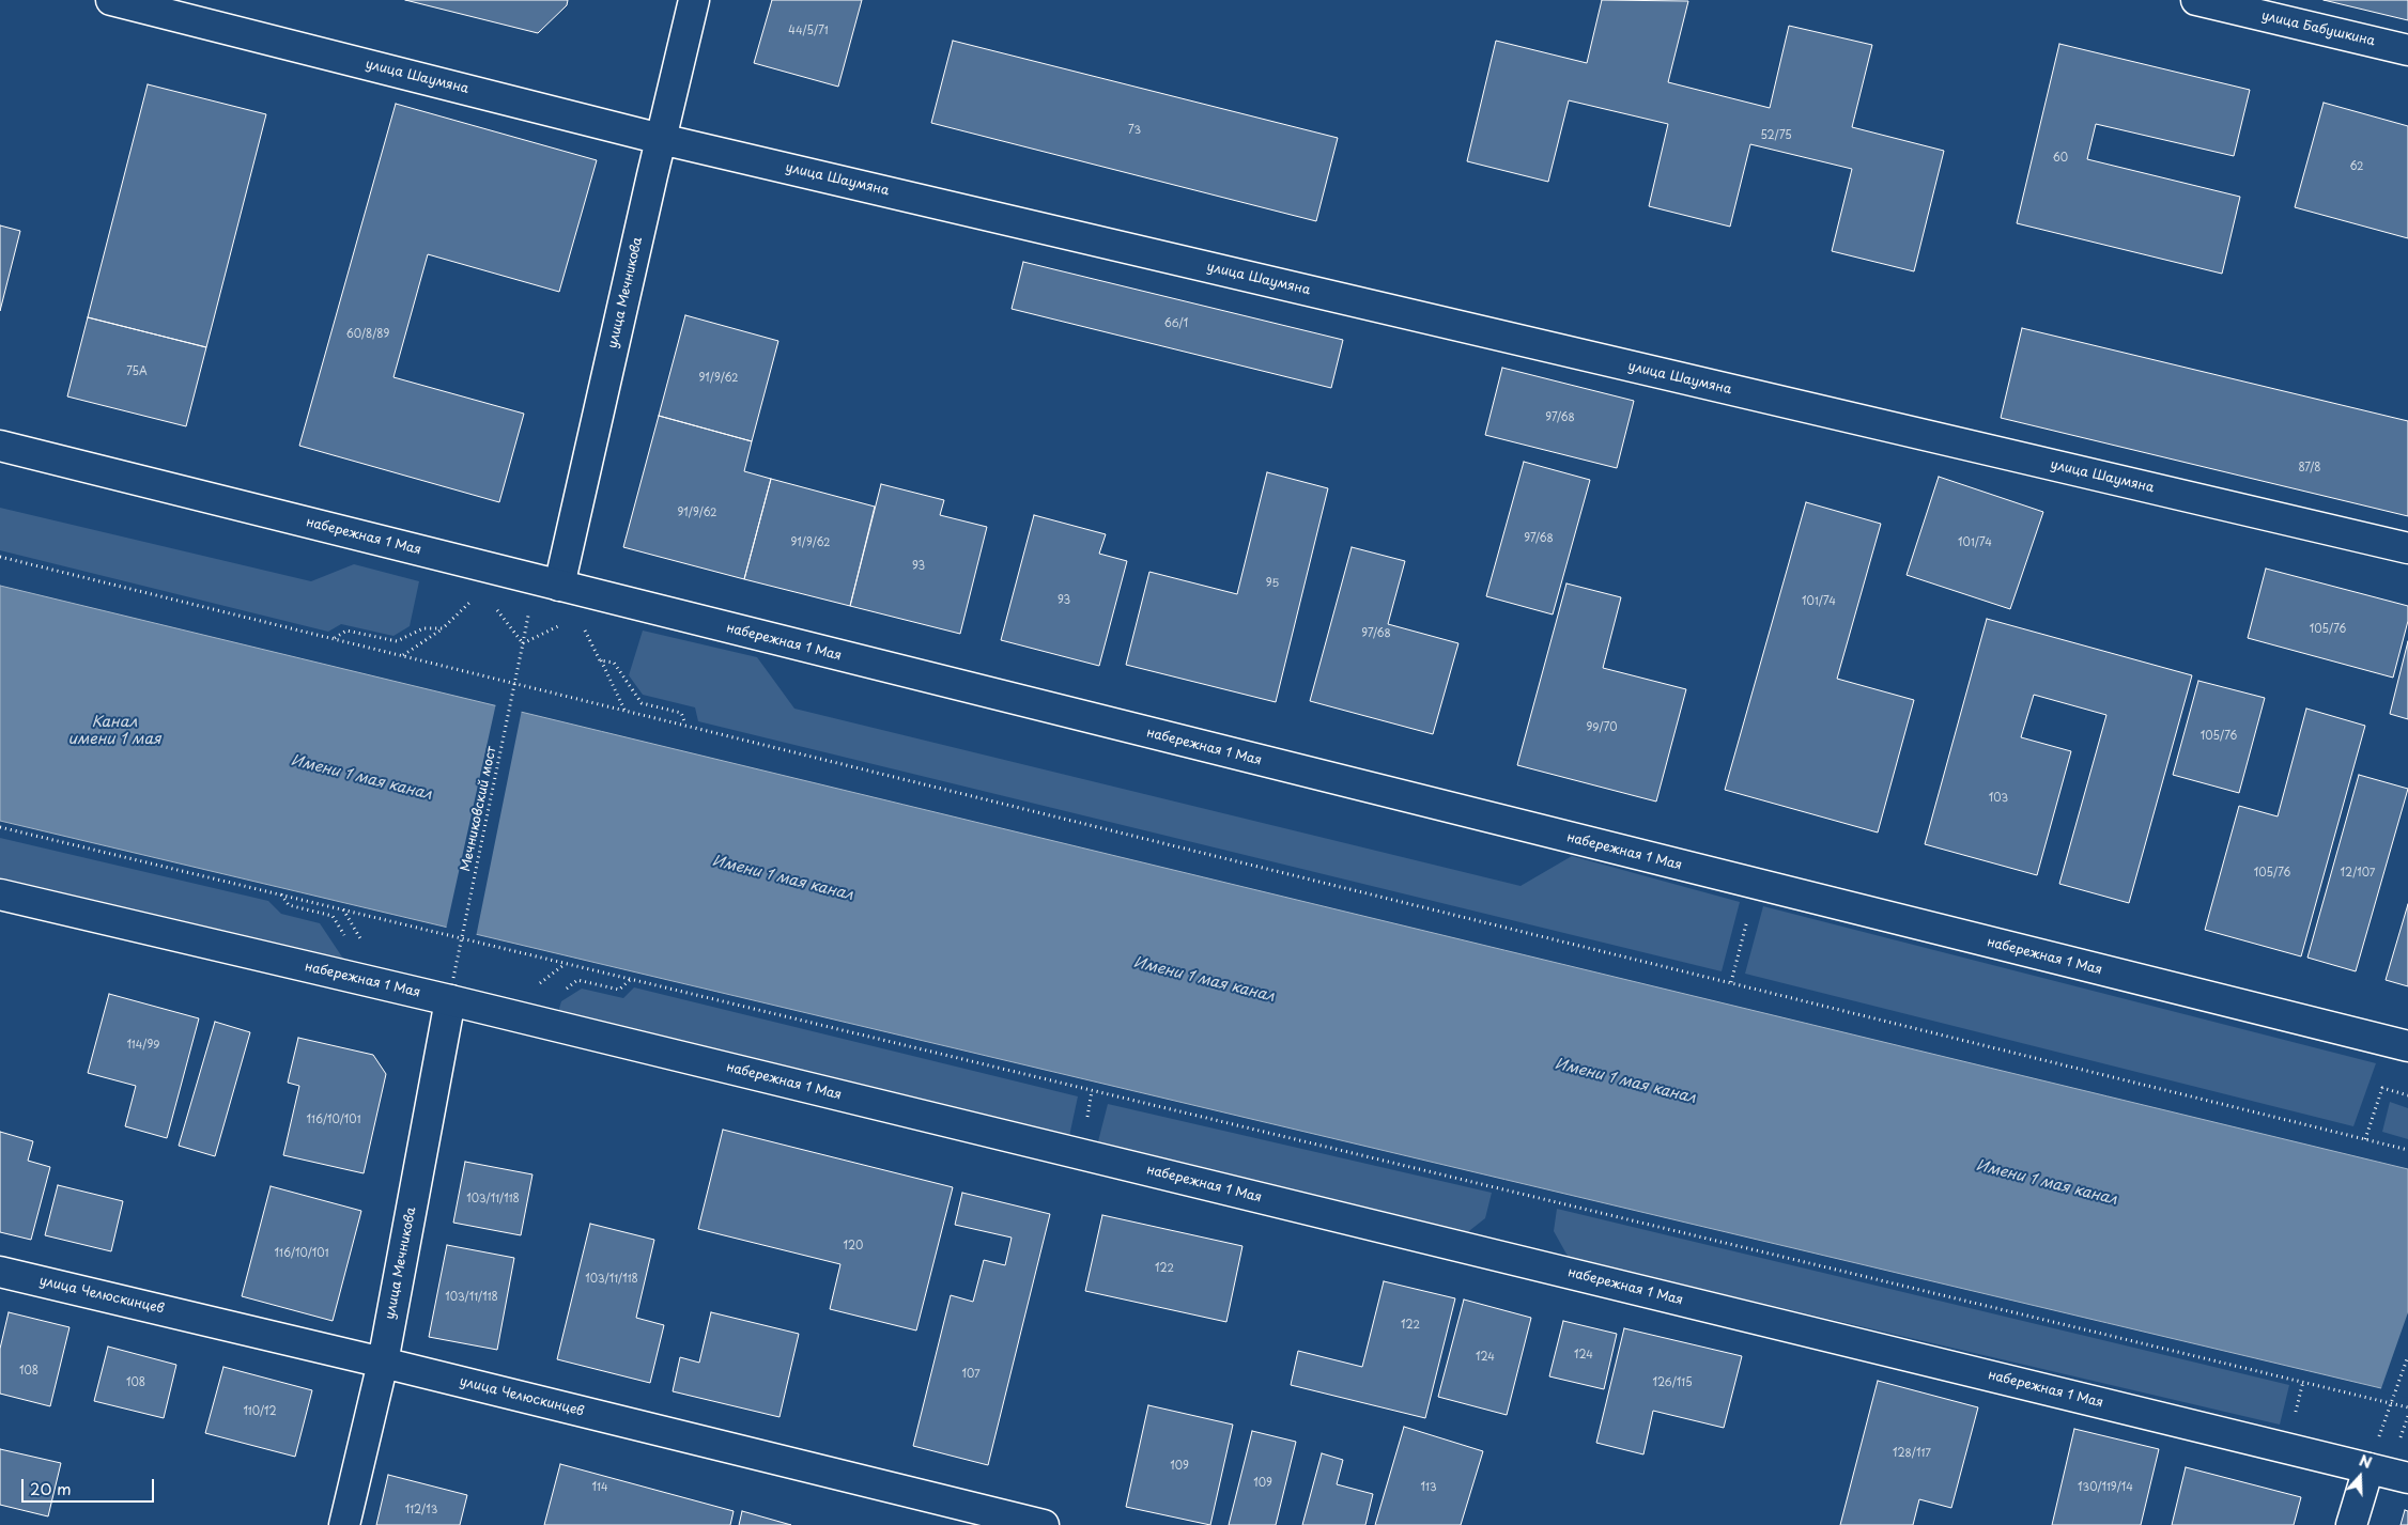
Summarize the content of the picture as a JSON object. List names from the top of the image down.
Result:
{
  "streets": {
    "main road": [
      "улица Бабушкина",
      "улица Шаумяна",
      "улица Мечникова",
      "набережная 1 Мая",
      "улица Челюскинцев"
    ],
    "path": ["Мечниковский мост"]
  },
  "crossings": [
    ["улица Шаумяна", "улица Мечникова"],
    ["улица Мечникова", "набережная 1 Мая"],
    ["улица Мечникова", "Мечниковский мост"],
    ["улица Мечникова", "улица Челюскинцев"],
    ["набережная 1 Мая", "Мечниковский мост"]
  ],
  "water": ["Канал имени 1 мая", "Имени 1 мая канал"],
  "house_numbers": [
    "44/5/71",
    "73",
    "52/75",
    "60",
    "62",
    "66/1",
    "60/8/89",
    "75А",
    "91/9/62",
    "97/68",
    "87/8",
    "91/9/62",
    "97/68",
    "91/9/62",
    "101/74",
    "93",
    "95",
    "93",
    "101/74",
    "105/76",
    "97/68",
    "99/70",
    "105/76",
    "103",
    "105/76",
    "12/107",
    "114/99",
    "116/10/101",
    "103/11/118",
    "120",
    "116/10/101",
    "122",
    "103/11/118",
    "103/11/118",
    "122",
    "124",
    "124",
    "108",
    "107",
    "108",
    "126/115",
    "110/12",
    "128/117",
    "109",
    "109",
    "114",
    "113",
    "130/119/14",
    "112/13"
  ],
  "scale_bar": "20 m",
  "north": "top"
}
